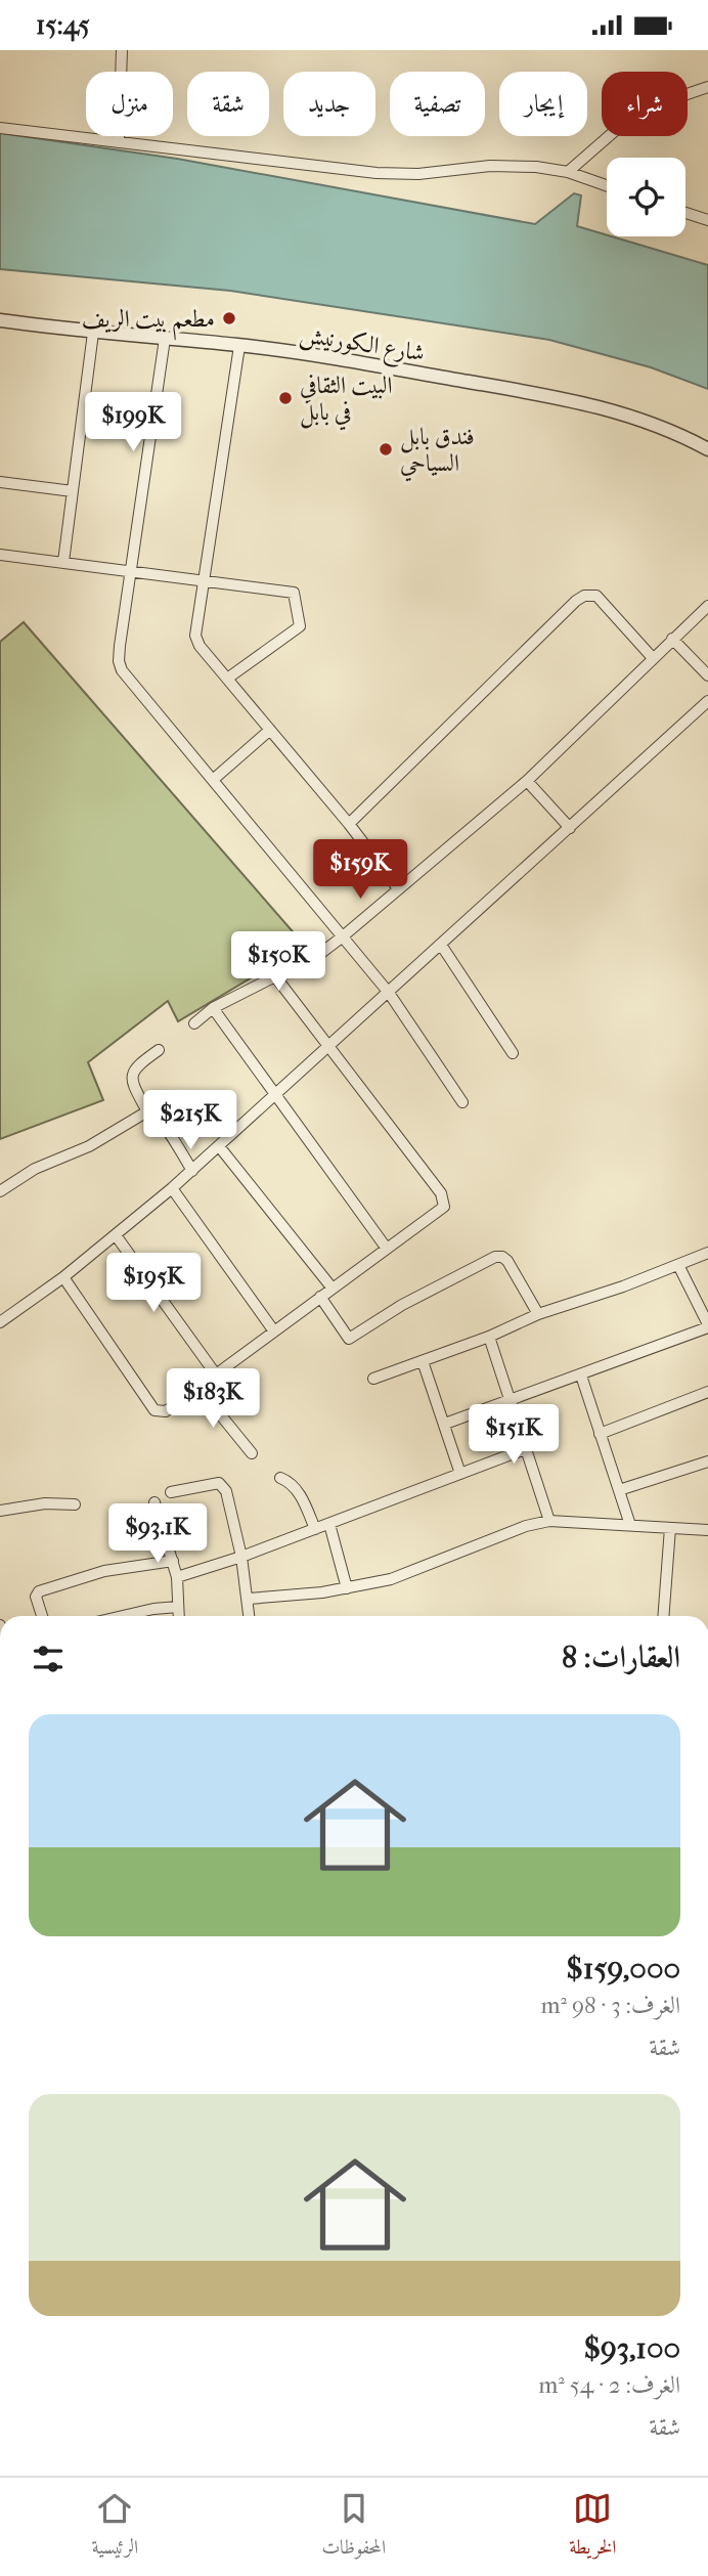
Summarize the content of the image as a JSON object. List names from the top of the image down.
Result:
{
  "streets": {
    "street": ["شارع الكورنيش"]
  },
  "places": ["مطعم بيت الريف", "البيت الثقافي في بابل", "فندق بابل السياحي"],
  "page": {
    "status": "15:45",
    "chip": [
      "شراء",
      "إيجار",
      "تصفية",
      "جديد",
      "شقة",
      "منزل"
    ],
    "price": [
      "$199K",
      "$159K",
      "$150K",
      "$215K",
      "$195K",
      "$183K",
      "$151K",
      "$93.1K"
    ],
    "heading": "العقارات: 8",
    "list": [
      {
        "name": "$159,000",
        "note": "الغرف: 3 · 98 m² · شقة"
      },
      {
        "name": "$93,100",
        "note": "الغرف: 2 · 54 m² · شقة"
      }
    ],
    "tabs": ["الخريطة", "المحفوظات", "الرئيسية"]
  }
}
